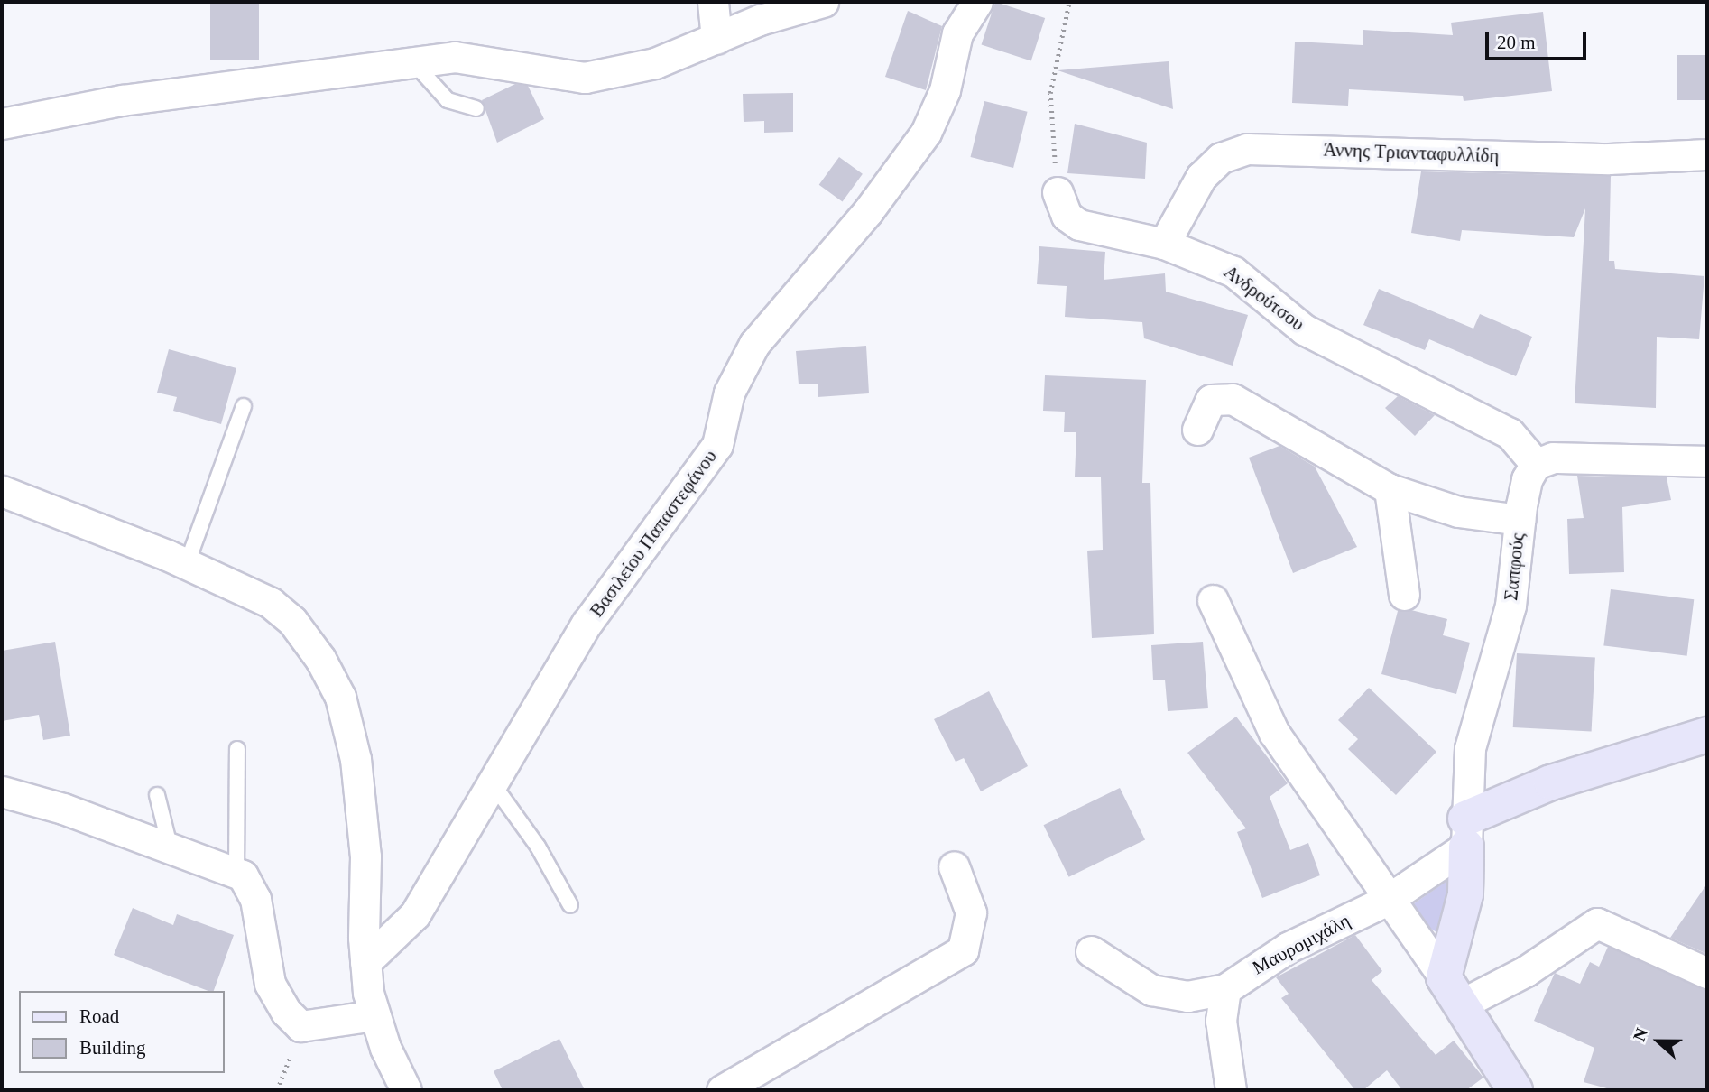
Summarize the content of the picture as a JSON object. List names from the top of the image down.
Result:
{
  "streets": {
    "street": [
      "Άννης Τριανταφυλλίδη",
      "Ανδρούτσου",
      "Βασιλείου Παπαστεφάνου",
      "Σαπφούς",
      "Μαυρομιχάλη"
    ]
  },
  "crossings": [
    ["Άννης Τριανταφυλλίδη", "Ανδρούτσου"],
    ["Σαπφούς", "Μαυρομιχάλη"]
  ],
  "legend": ["Road", "Building"],
  "scale_bar": "20 m",
  "north": "left"
}
